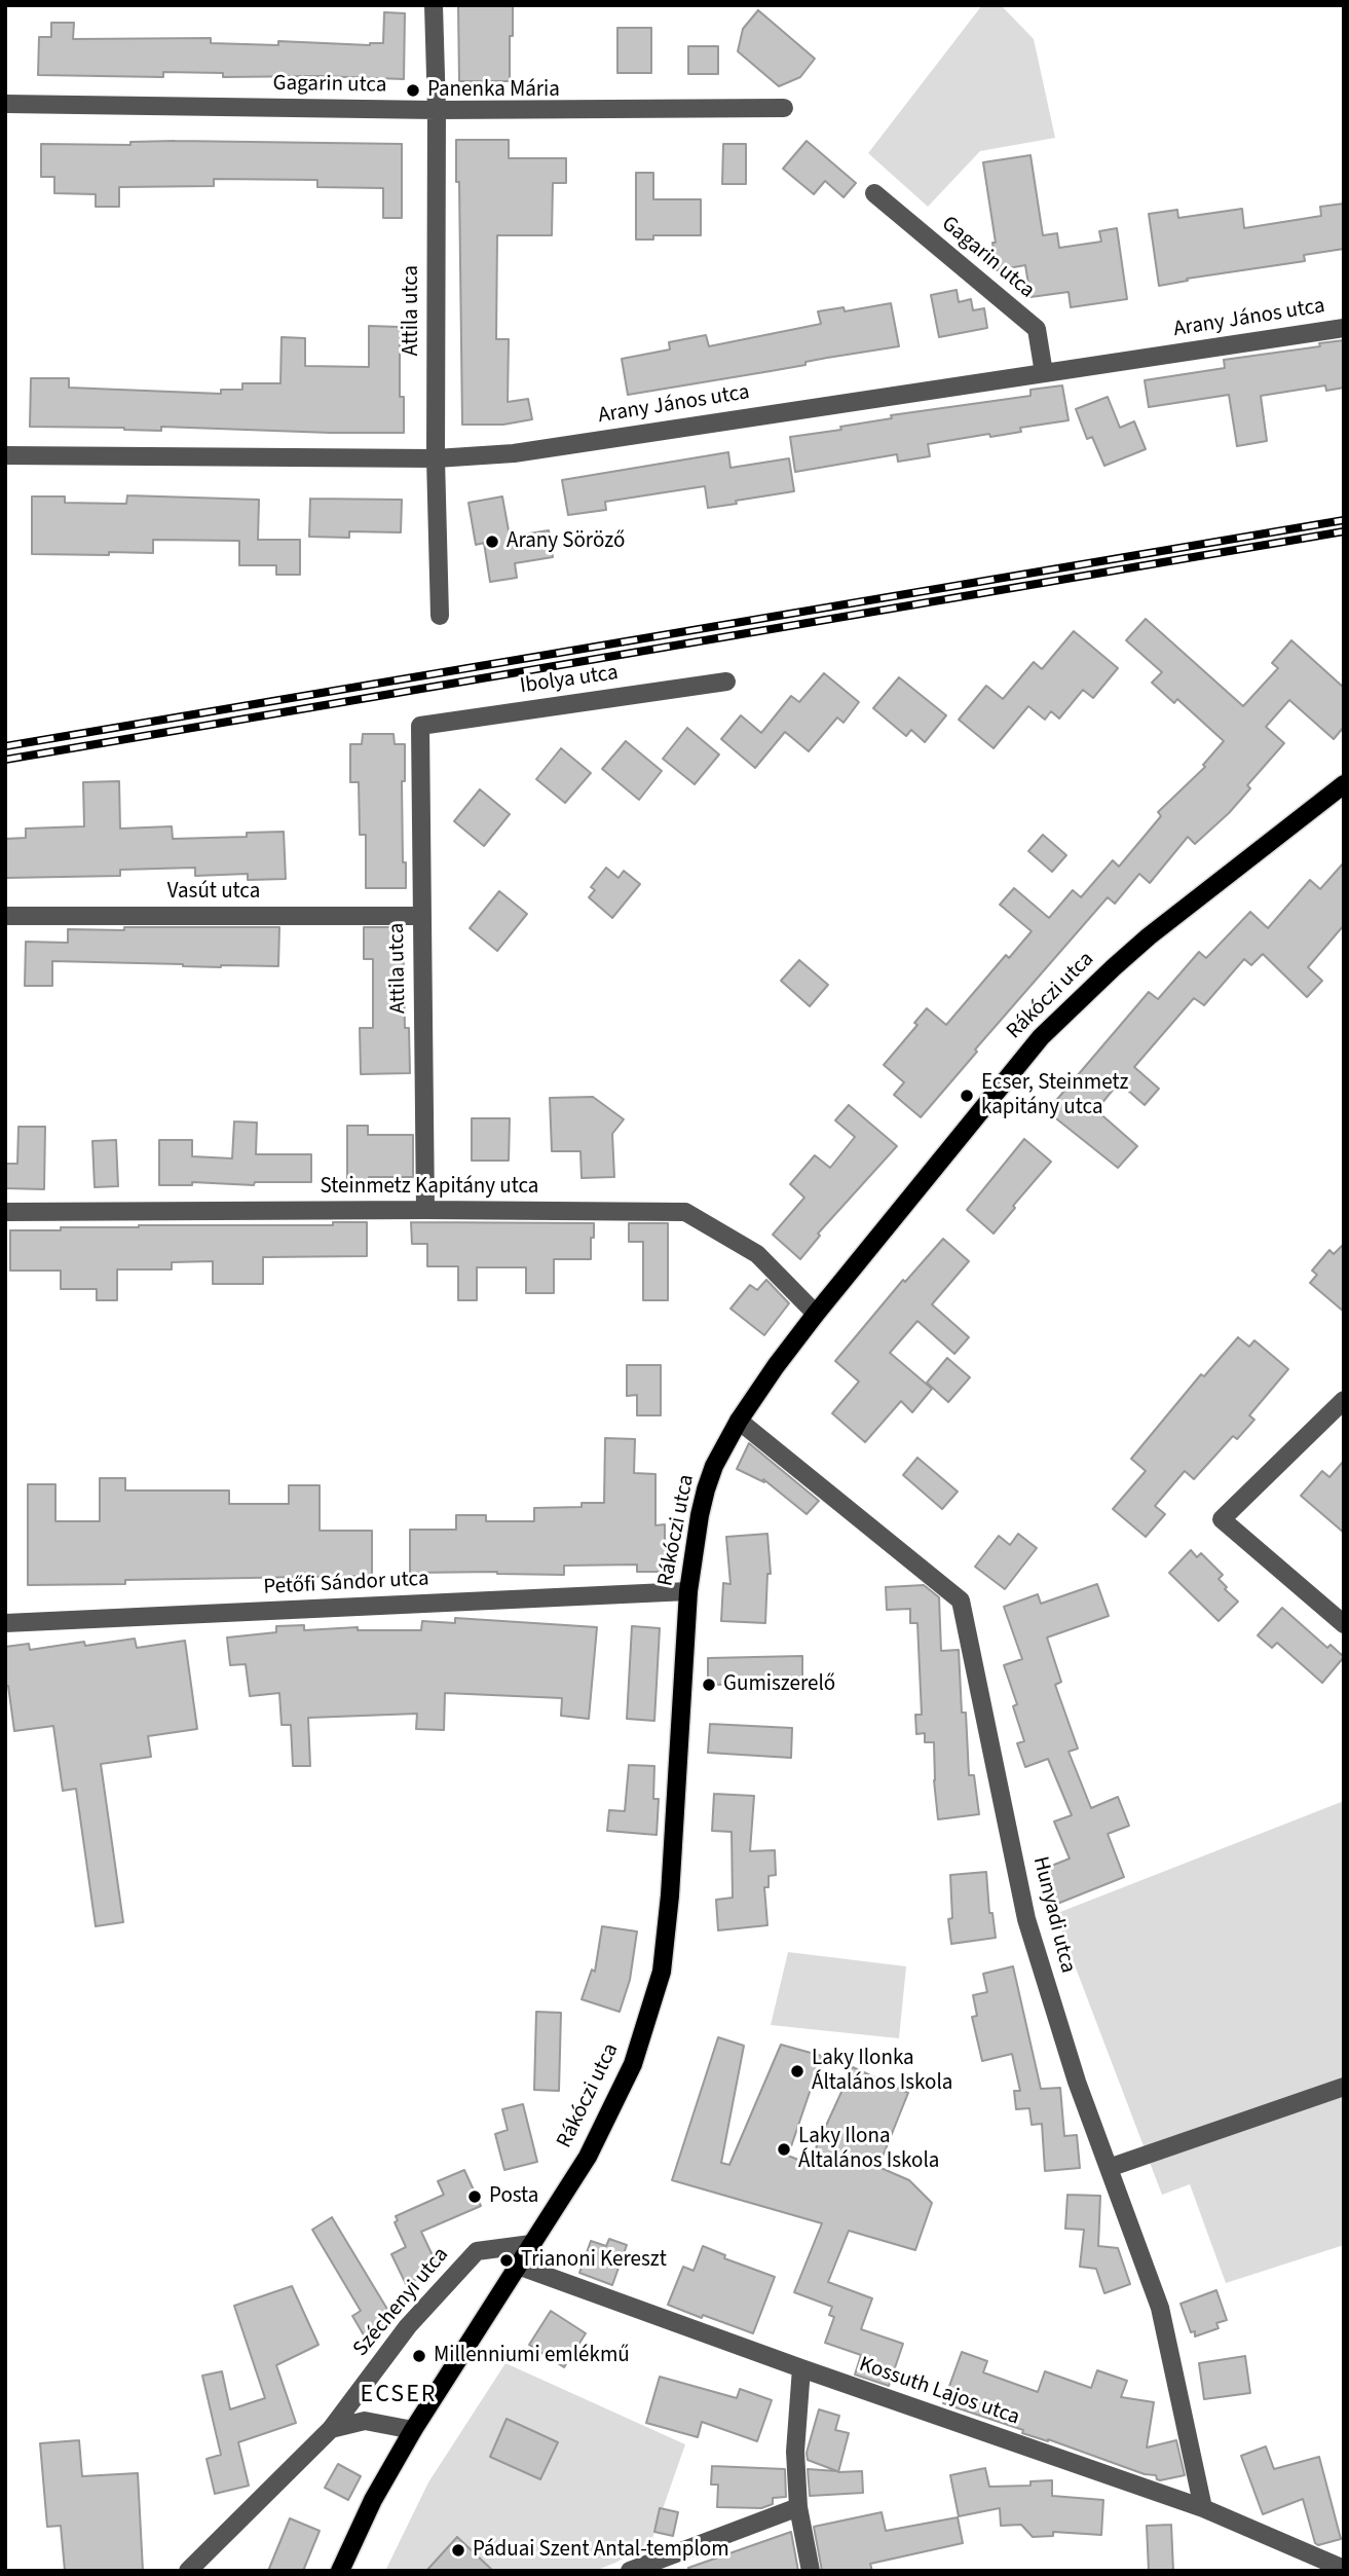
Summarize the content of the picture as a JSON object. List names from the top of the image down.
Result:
{
  "streets": {
    "main road": ["Rákóczi utca"],
    "street": [
      "Gagarin utca",
      "Attila utca",
      "Arany János utca",
      "Ibolya utca",
      "Vasút utca",
      "Steinmetz Kapitány utca",
      "Petőfi Sándor utca",
      "Hunyadi utca",
      "Széchenyi utca",
      "Kossuth Lajos utca"
    ]
  },
  "crossings": [
    ["Gagarin utca", "Attila utca"],
    ["Gagarin utca", "Arany János utca"],
    ["Attila utca", "Arany János utca"],
    ["Attila utca", "Ibolya utca"],
    ["Attila utca", "Vasút utca"],
    ["Attila utca", "Steinmetz Kapitány utca"],
    ["Rákóczi utca", "Steinmetz Kapitány utca"],
    ["Rákóczi utca", "Petőfi Sándor utca"],
    ["Rákóczi utca", "Hunyadi utca"],
    ["Rákóczi utca", "Széchenyi utca"],
    ["Rákóczi utca", "Kossuth Lajos utca"],
    ["Hunyadi utca", "Kossuth Lajos utca"]
  ],
  "districts": ["ECSER"],
  "places": [
    "Panenka Mária",
    "Arany Söröző",
    "Ecser, Steinmetz kapitány utca",
    "Gumiszerelő",
    "Laky Ilonka Általános Iskola",
    "Laky Ilona Általános Iskola",
    "Posta",
    "Trianoni Kereszt",
    "Millenniumi emlékmű",
    "Páduai Szent Antal-templom"
  ]
}
